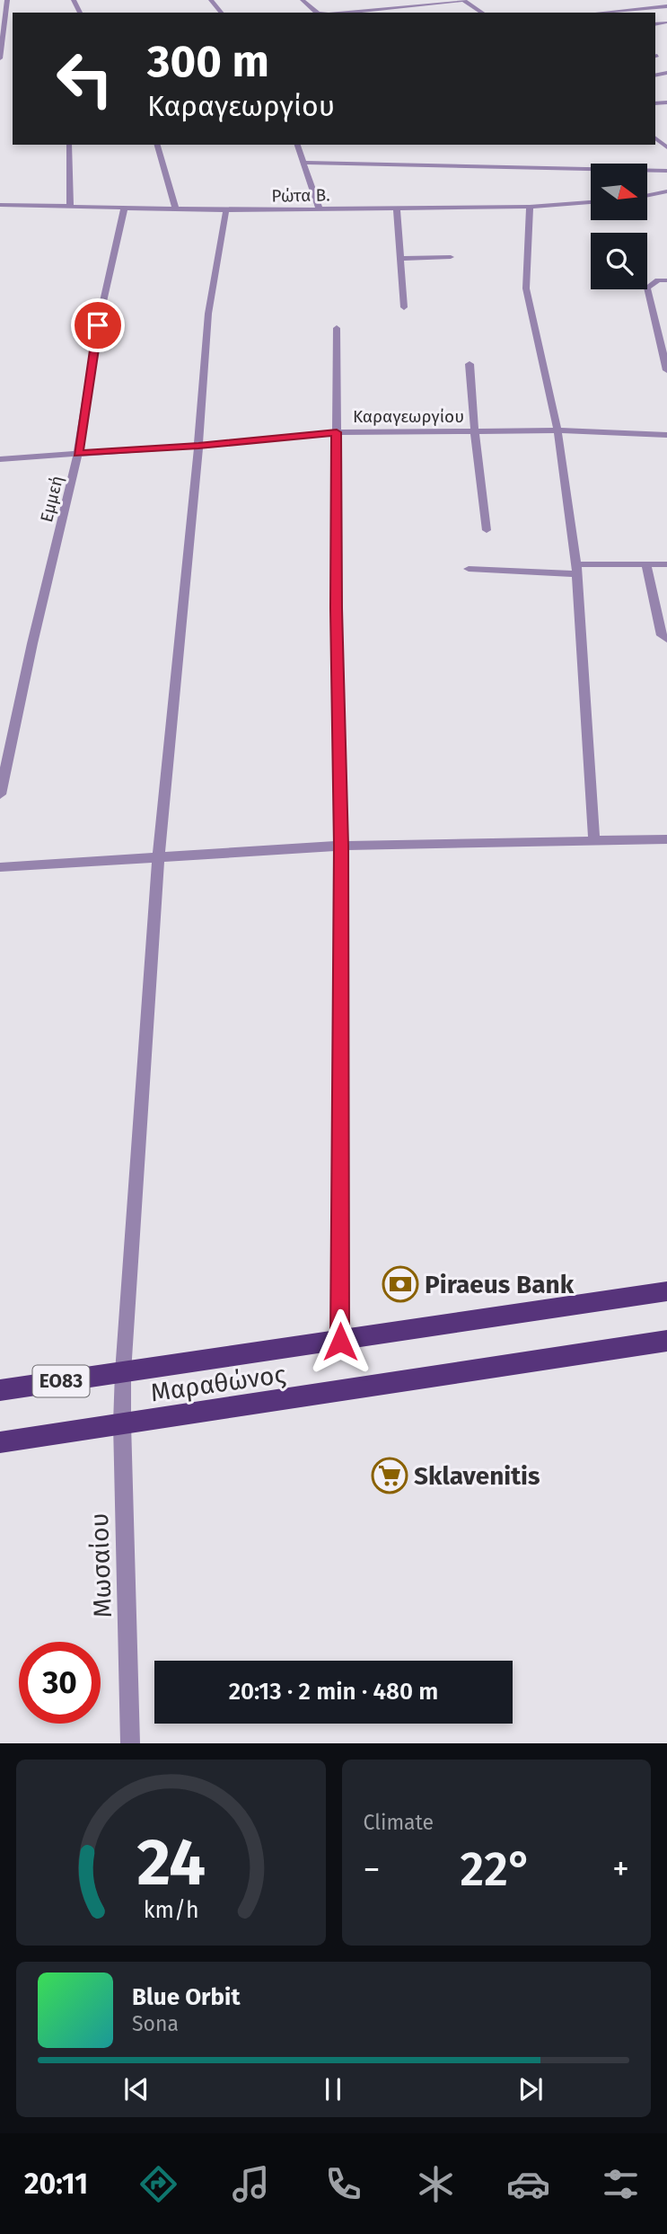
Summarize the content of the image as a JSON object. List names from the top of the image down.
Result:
{
  "streets": {
    "main road": ["ΕΟ83", "Μαραθώνος"],
    "street": [
      "Ρώτα Β.",
      "Καραγεωργίου",
      "Εμμεή",
      "Μωσαίου"
    ]
  },
  "crossings": [
    ["Ρώτα Β.", "Εμμεή"],
    ["Ρώτα Β.", "Μωσαίου"],
    ["Καραγεωργίου", "Εμμεή"],
    ["Καραγεωργίου", "Μωσαίου"],
    ["Μαραθώνος", "Μωσαίου"]
  ],
  "places": {
    "bank": ["Piraeus Bank"],
    "supermarket": ["Sklavenitis"]
  },
  "north": "right",
  "page": {
    "turn": ["300 m", "Καραγεωργίου"],
    "limit": "30",
    "trip": "20:13 · 2 min · 480 m",
    "tile": "Climate",
    "heat": ["−", "22°", "+"],
    "song": ["Blue Orbit", "Sona"],
    "tabs": "20:11",
    "gauge": ["24", "km/h"]
  }
}
